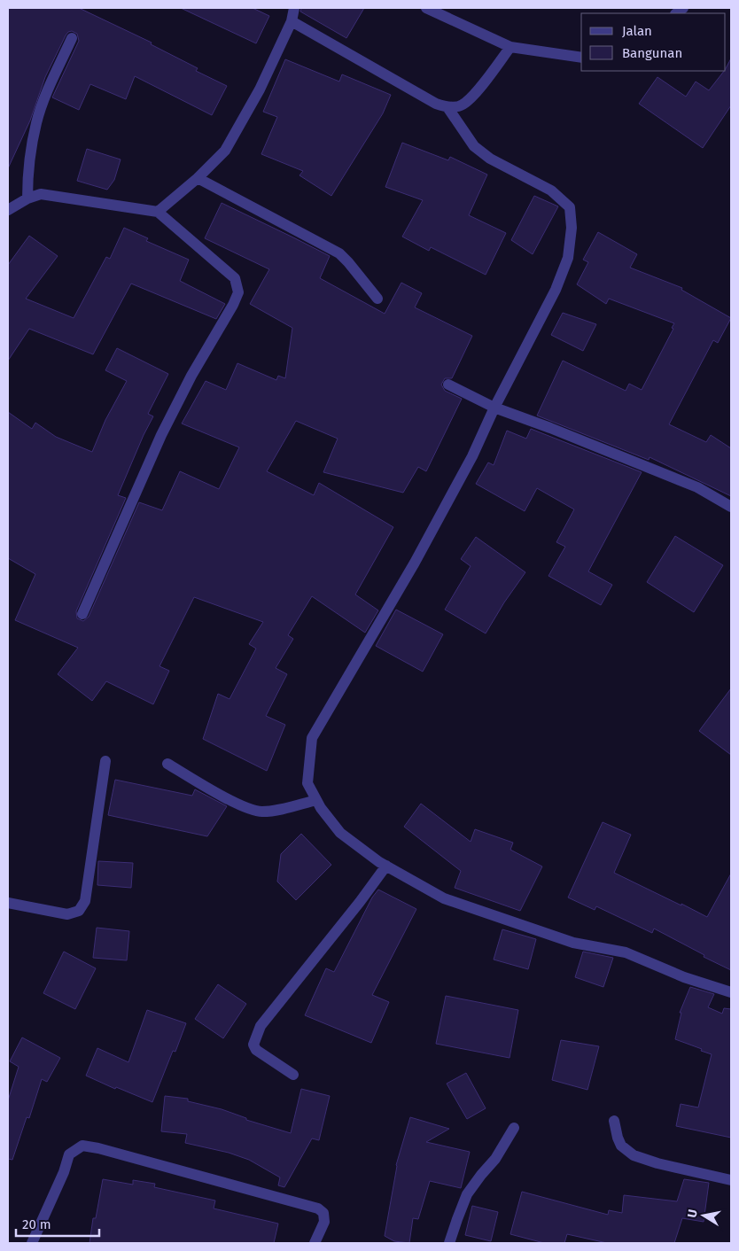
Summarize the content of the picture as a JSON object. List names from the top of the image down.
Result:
{
  "legend": ["Jalan", "Bangunan"],
  "scale_bar": "20 m",
  "north": "left"
}
